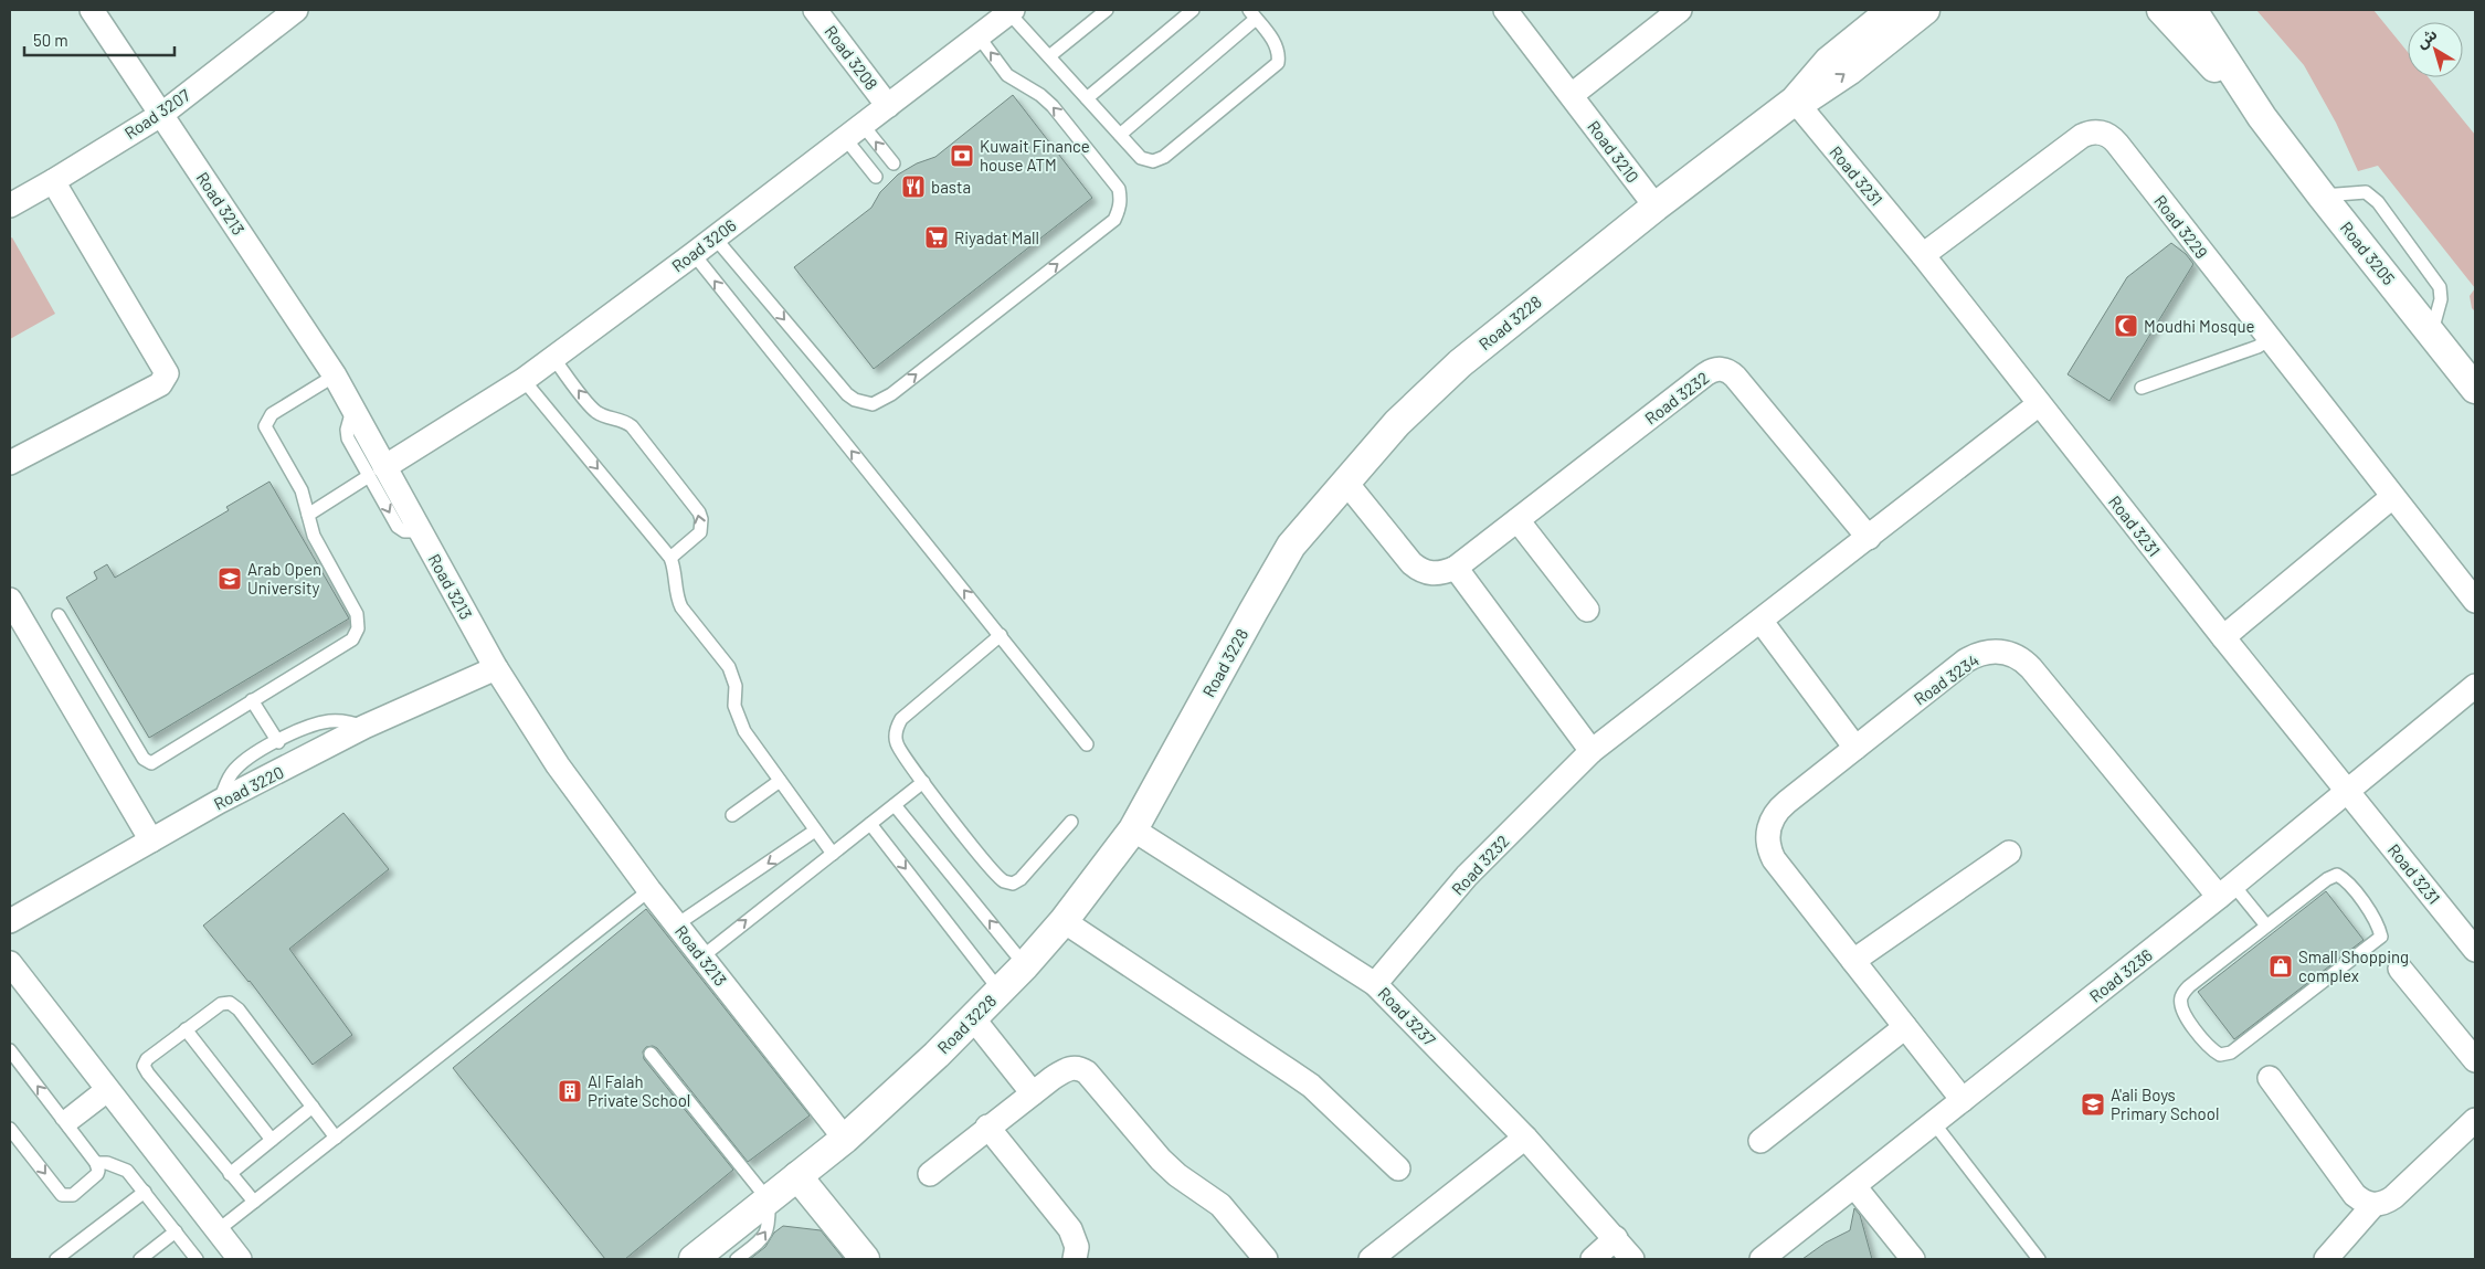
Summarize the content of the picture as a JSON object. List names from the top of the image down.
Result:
{
  "streets": {
    "street": [
      "Road 3208",
      "Road 3207",
      "Road 3210",
      "Road 3231",
      "Road 3213",
      "Road 3229",
      "Road 3206",
      "Road 3205",
      "Road 3228",
      "Road 3232",
      "Road 3234",
      "Road 3220",
      "Road 3236",
      "Road 3237"
    ]
  },
  "crossings": [
    ["Road 3208", "Road 3206"],
    ["Road 3207", "Road 3213"],
    ["Road 3210", "Road 3228"],
    ["Road 3231", "Road 3229"],
    ["Road 3231", "Road 3228"],
    ["Road 3231", "Road 3232"],
    ["Road 3231", "Road 3236"],
    ["Road 3213", "Road 3206"],
    ["Road 3213", "Road 3228"],
    ["Road 3213", "Road 3220"],
    ["Road 3228", "Road 3232"],
    ["Road 3228", "Road 3237"],
    ["Road 3232", "Road 3237"],
    ["Road 3234", "Road 3236"]
  ],
  "places": {
    "bank": ["Kuwait Finance house ATM"],
    "restaurant": ["basta"],
    "supermarket": ["Riyadat Mall"],
    "mosque": ["Moudhi Mosque"],
    "school or university": ["Arab Open University", "A'ali Boys Primary School"],
    "shop": ["Small Shopping complex"],
    "building": ["Al Falah Private School"]
  },
  "scale_bar": "50 m",
  "north": "top left"
}
